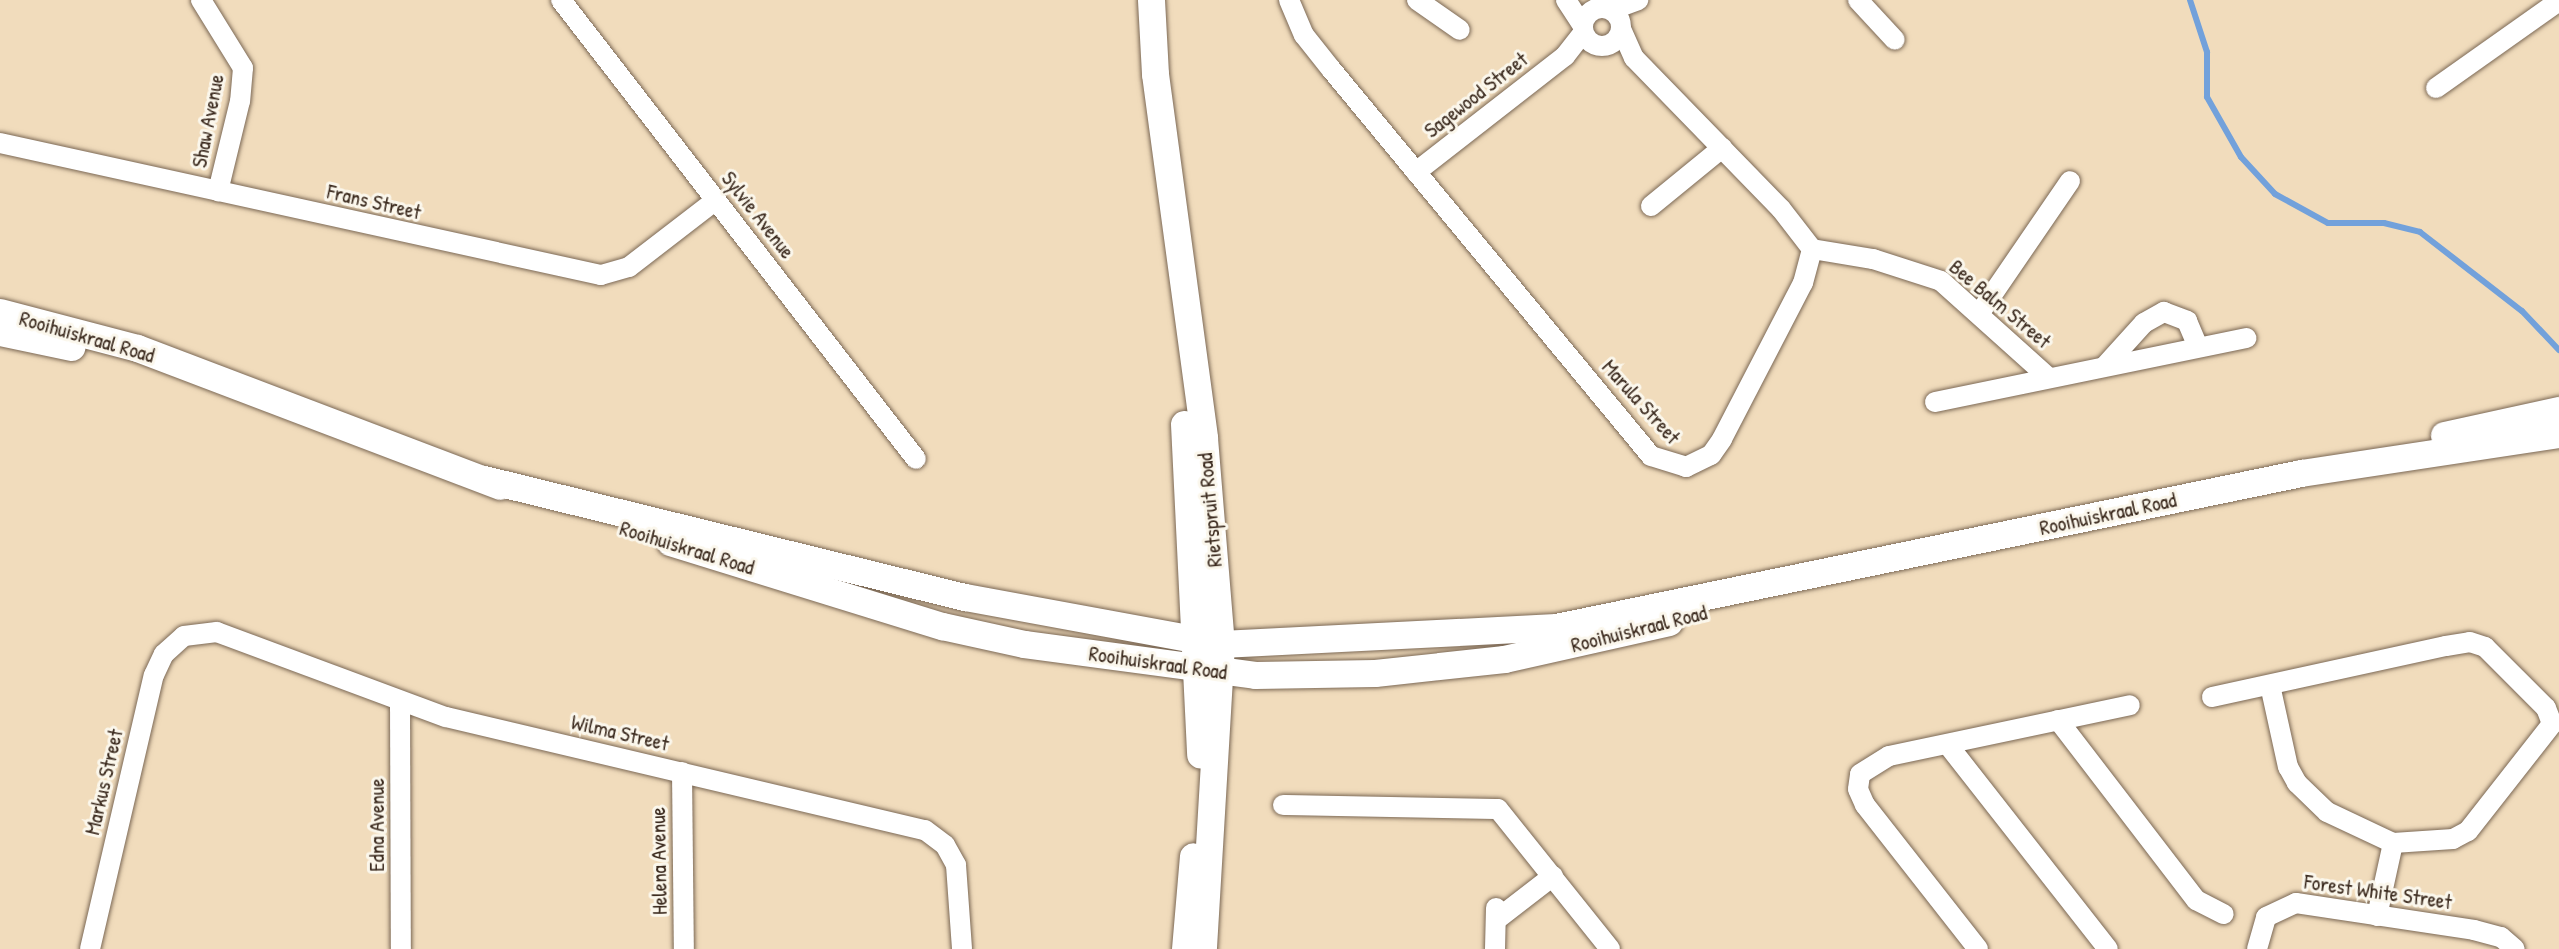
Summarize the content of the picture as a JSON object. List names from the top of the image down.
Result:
{
  "streets": {
    "main road": ["Rooihuiskraal Road", "Rietspruit Road"],
    "street": [
      "Sagewood Street",
      "Shaw Avenue",
      "Frans Street",
      "Sylvie Avenue",
      "Bee Balm Street",
      "Marula Street",
      "Wilma Street",
      "Markus Street",
      "Edna Avenue",
      "Helena Avenue",
      "Forest White Street"
    ]
  },
  "crossings": [
    ["Sagewood Street", "Marula Street"],
    ["Shaw Avenue", "Frans Street"],
    ["Frans Street", "Sylvie Avenue"],
    ["Bee Balm Street", "Marula Street"],
    ["Rooihuiskraal Road", "Rietspruit Road"],
    ["Wilma Street", "Markus Street"],
    ["Wilma Street", "Edna Avenue"],
    ["Wilma Street", "Helena Avenue"]
  ]
}
